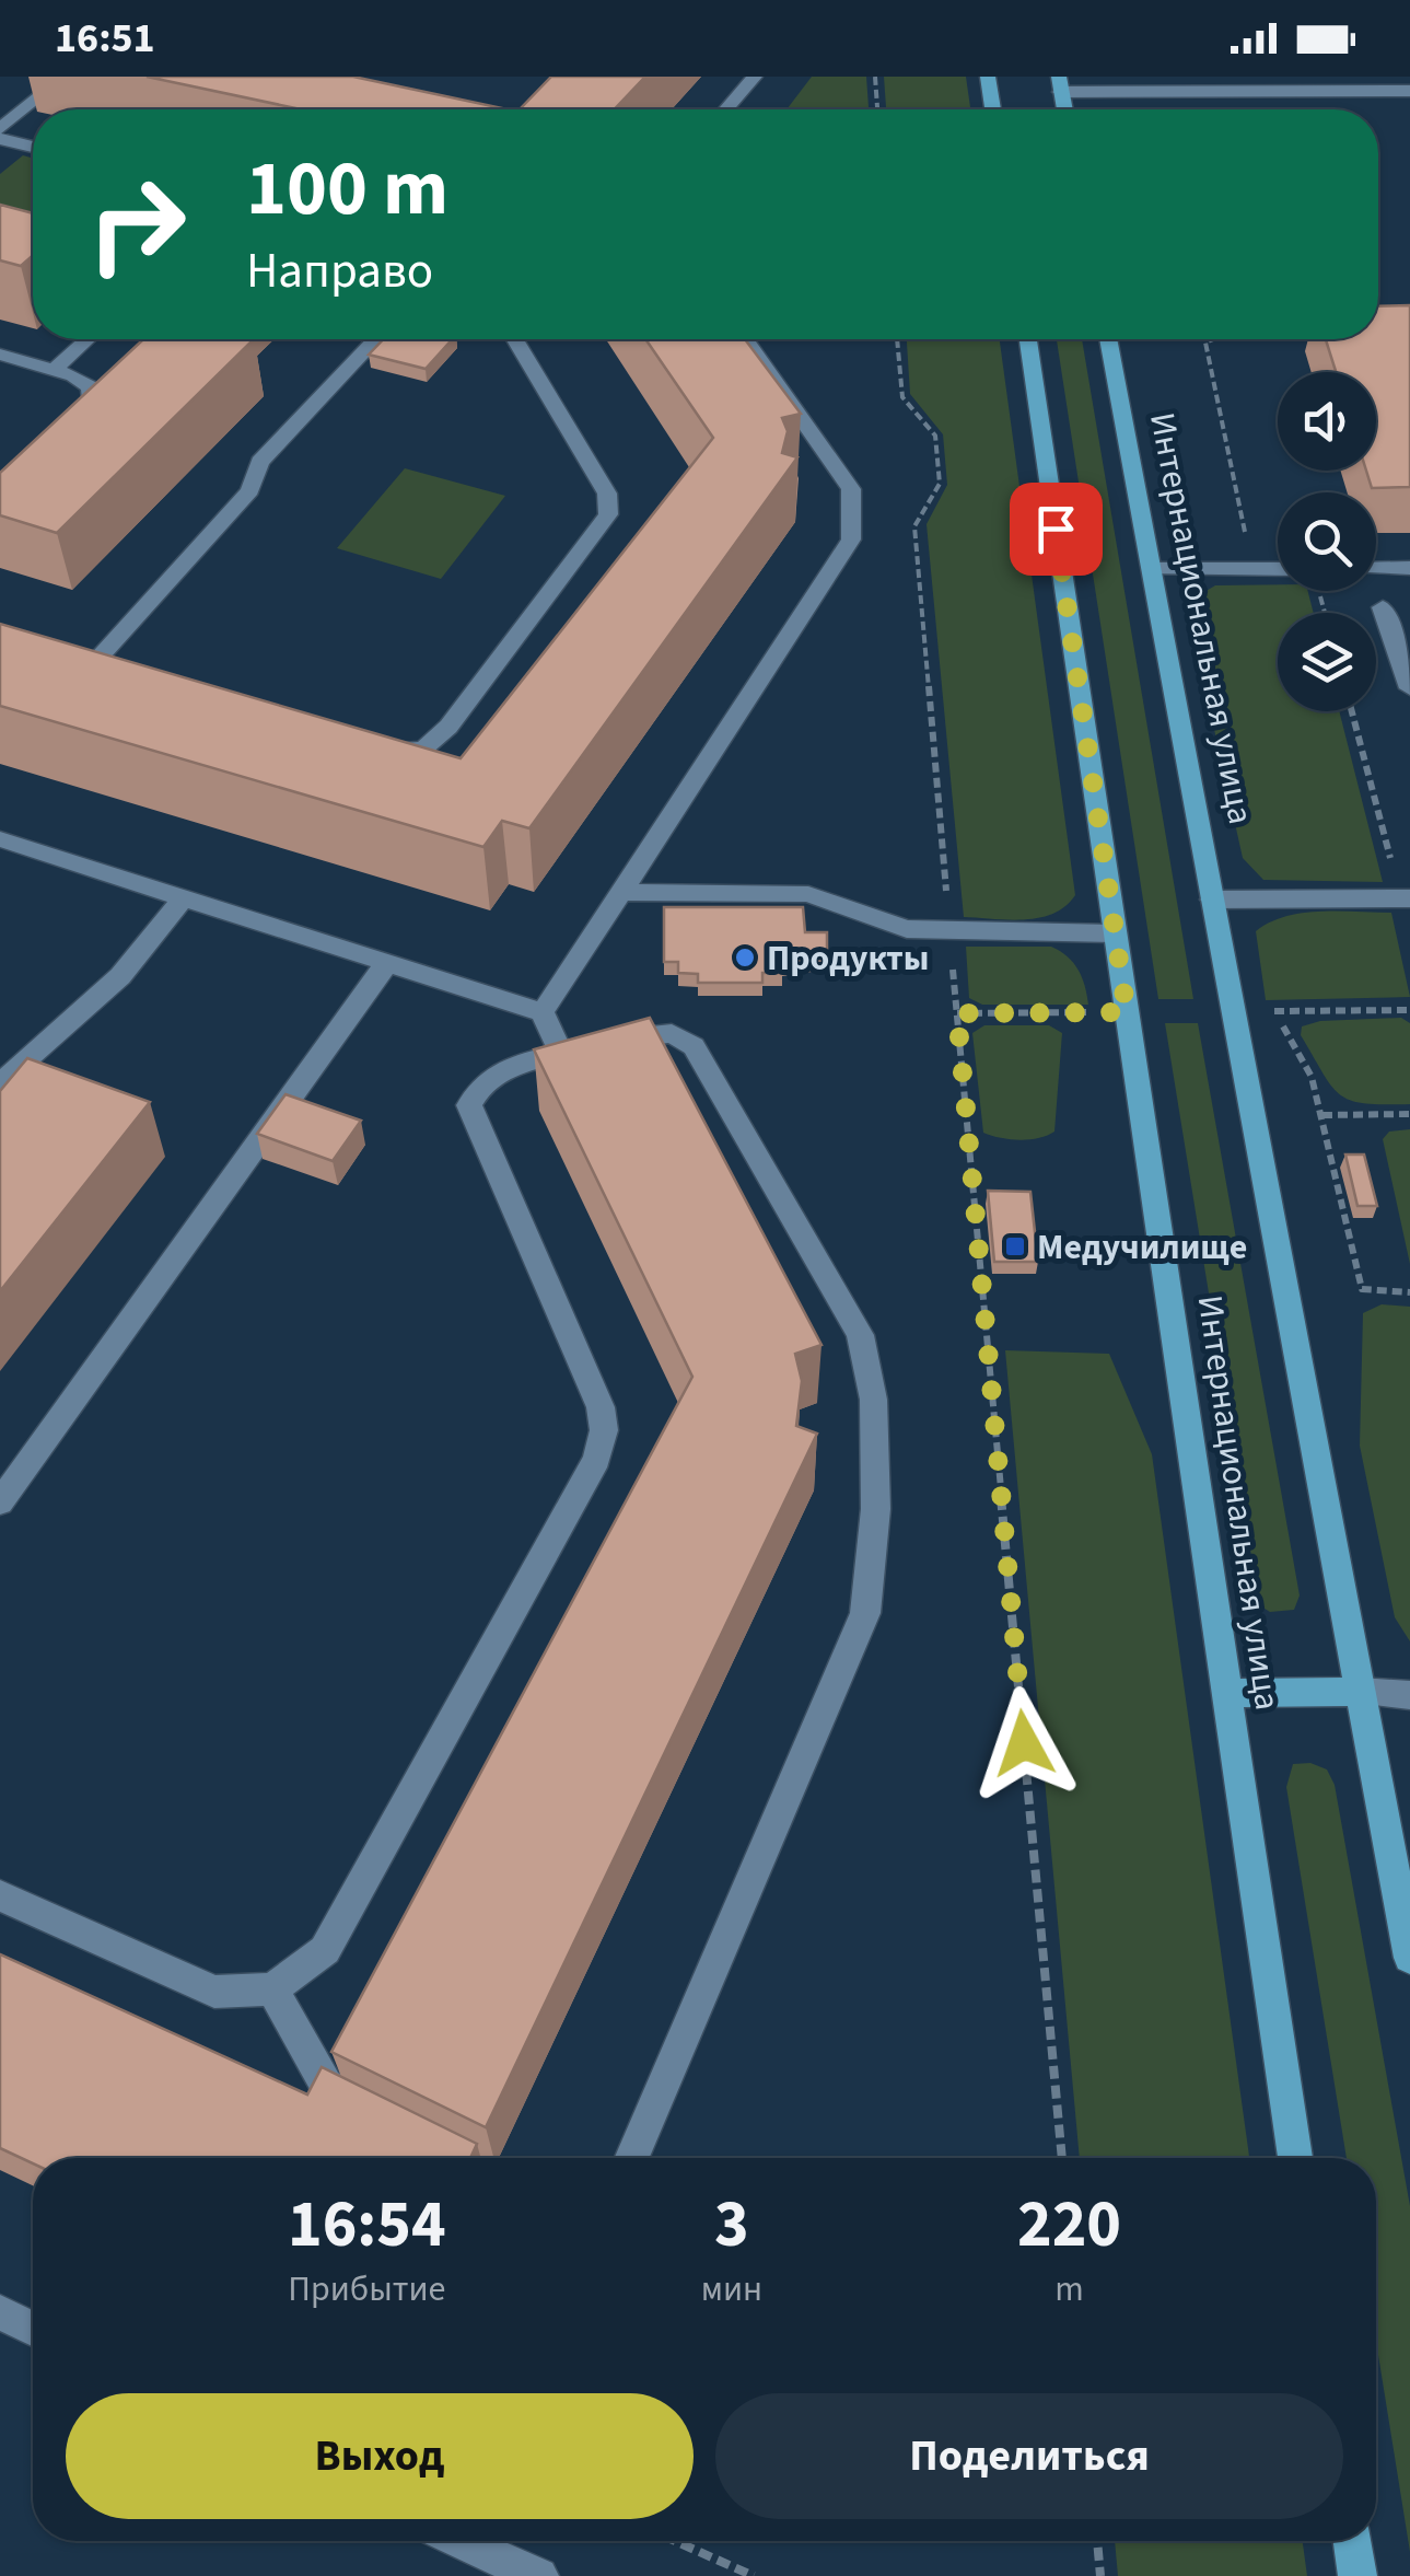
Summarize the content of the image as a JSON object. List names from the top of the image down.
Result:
{
  "streets": {
    "main road": ["Интернациональная улица"]
  },
  "places": {
    "other": ["Продукты"],
    "transit": ["Медучилище"]
  },
  "page": {
    "status": "16:51",
    "turn": ["100 m", "Направо"],
    "eta": [
      "16:54",
      "Прибытие",
      "3",
      "мин",
      "220",
      "m"
    ],
    "buttons": ["Выход", "Поделиться"]
  }
}
